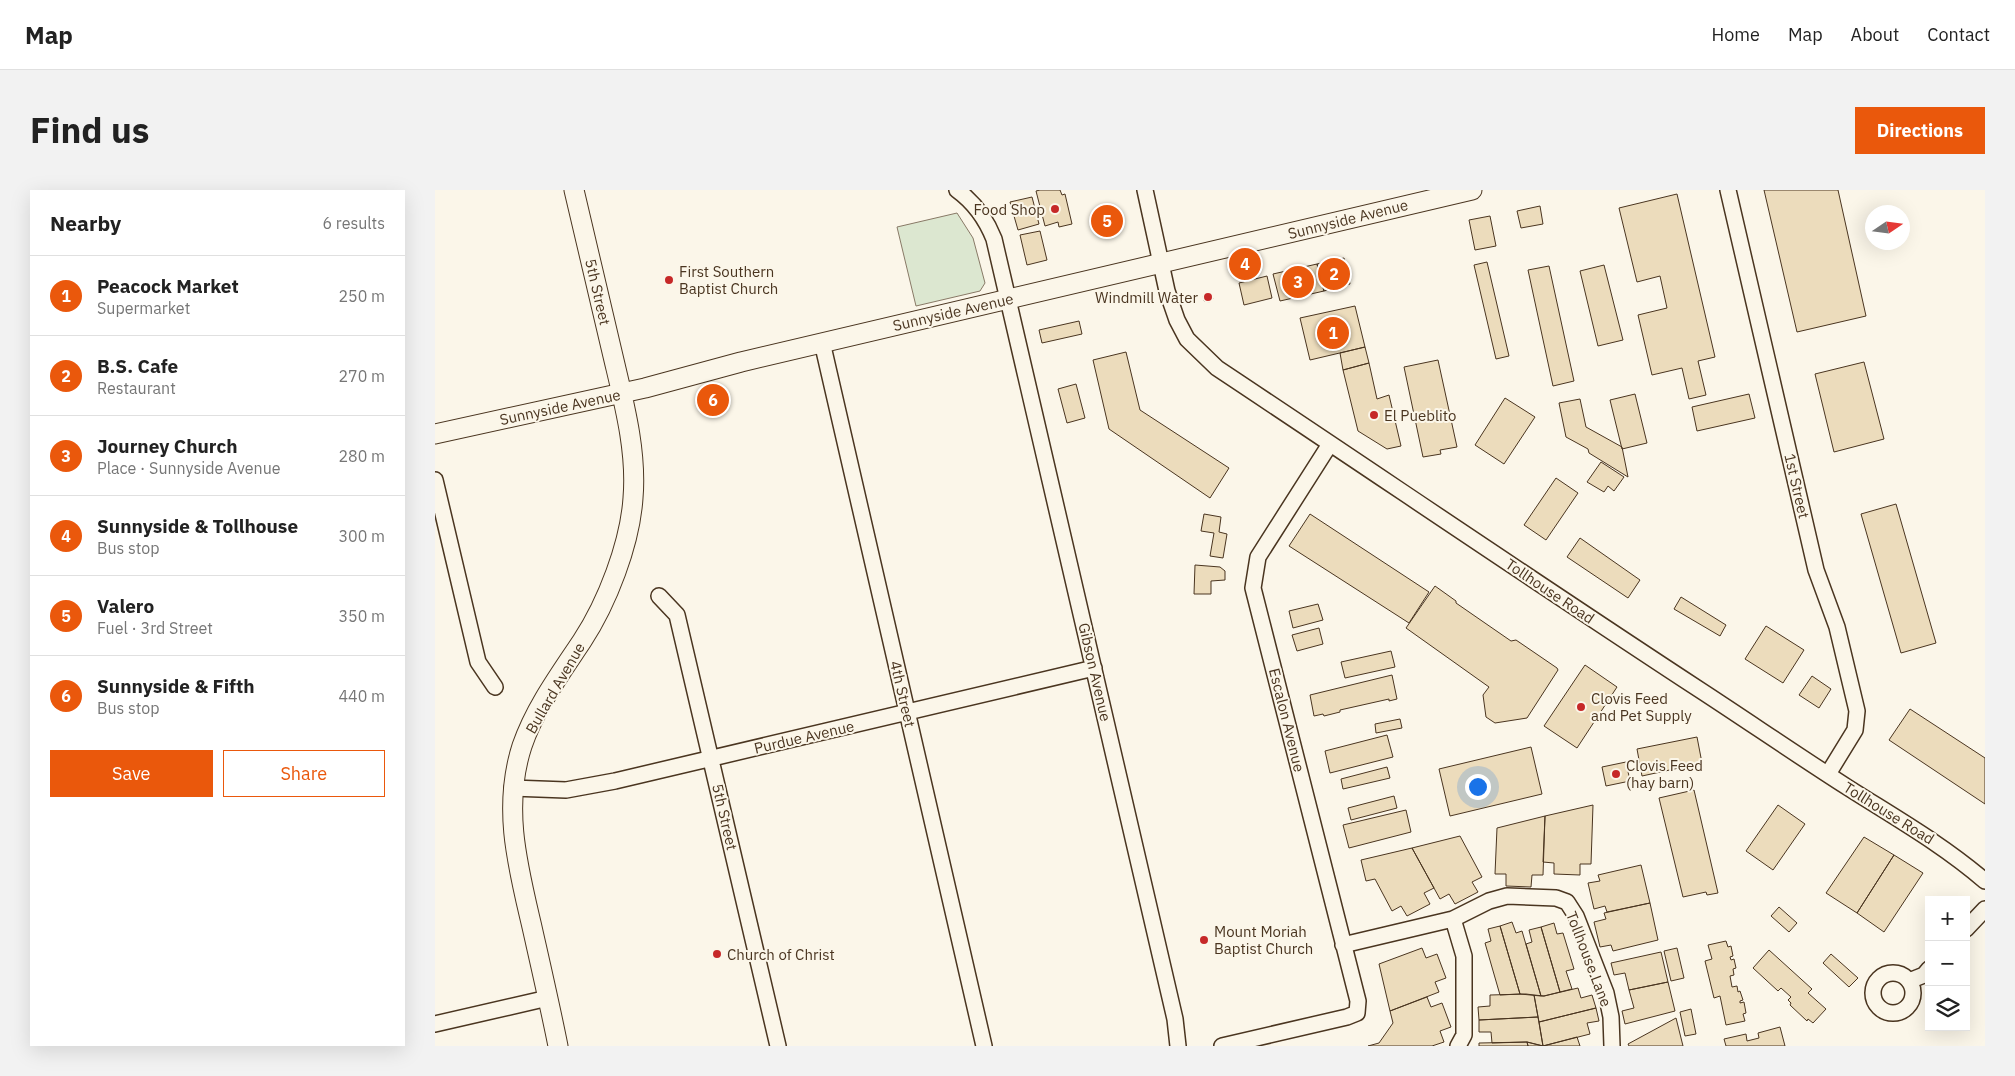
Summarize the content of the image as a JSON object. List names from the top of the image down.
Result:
{
  "streets": {
    "main road": ["Sunnyside Avenue", "5th Street", "Bullard Avenue"],
    "street": [
      "1st Street",
      "Tollhouse Road",
      "Gibson Avenue",
      "4th Street",
      "Escalon Avenue",
      "Purdue Avenue",
      "Tollhouse Lane"
    ]
  },
  "crossings": [
    ["Sunnyside Avenue", "5th Street"],
    ["Sunnyside Avenue", "Tollhouse Road"],
    ["Sunnyside Avenue", "Gibson Avenue"],
    ["Sunnyside Avenue", "Bullard Avenue"],
    ["Sunnyside Avenue", "4th Street"],
    ["5th Street", "Bullard Avenue"],
    ["5th Street", "Purdue Avenue"],
    ["1st Street", "Tollhouse Road"],
    ["Tollhouse Road", "Escalon Avenue"],
    ["Gibson Avenue", "Purdue Avenue"],
    ["Bullard Avenue", "Purdue Avenue"],
    ["4th Street", "Purdue Avenue"]
  ],
  "places": [
    "Food Shop",
    "First Southern Baptist Church",
    "Windmill Water",
    "El Pueblito",
    "Clovis Feed and Pet Supply",
    "Clovis Feed (hay barn)",
    "Mount Moriah Baptist Church",
    "Church of Christ"
  ],
  "north": "right",
  "page": {
    "header": "Map",
    "nav": [
      "Home",
      "Map",
      "About",
      "Contact"
    ],
    "title": "Find us",
    "buttons": [
      "Directions",
      ["Save", "Share"]
    ],
    "heading": ["Nearby", "6 results"],
    "pins": [
      "5",
      "4",
      "2",
      "3",
      "1",
      "6"
    ],
    "list": [
      {
        "mark": "1",
        "name": "Peacock Market",
        "note": "Supermarket",
        "value": "250 m"
      },
      {
        "mark": "2",
        "name": "B.S. Cafe",
        "note": "Restaurant",
        "value": "270 m"
      },
      {
        "mark": "3",
        "name": "Journey Church",
        "note": "Place · Sunnyside Avenue",
        "value": "280 m"
      },
      {
        "mark": "4",
        "name": "Sunnyside & Tollhouse",
        "note": "Bus stop",
        "value": "300 m"
      },
      {
        "mark": "5",
        "name": "Valero",
        "note": "Fuel · 3rd Street",
        "value": "350 m"
      },
      {
        "mark": "6",
        "name": "Sunnyside & Fifth",
        "note": "Bus stop",
        "value": "440 m"
      }
    ],
    "map_buttons": ["+", "−"]
  }
}
